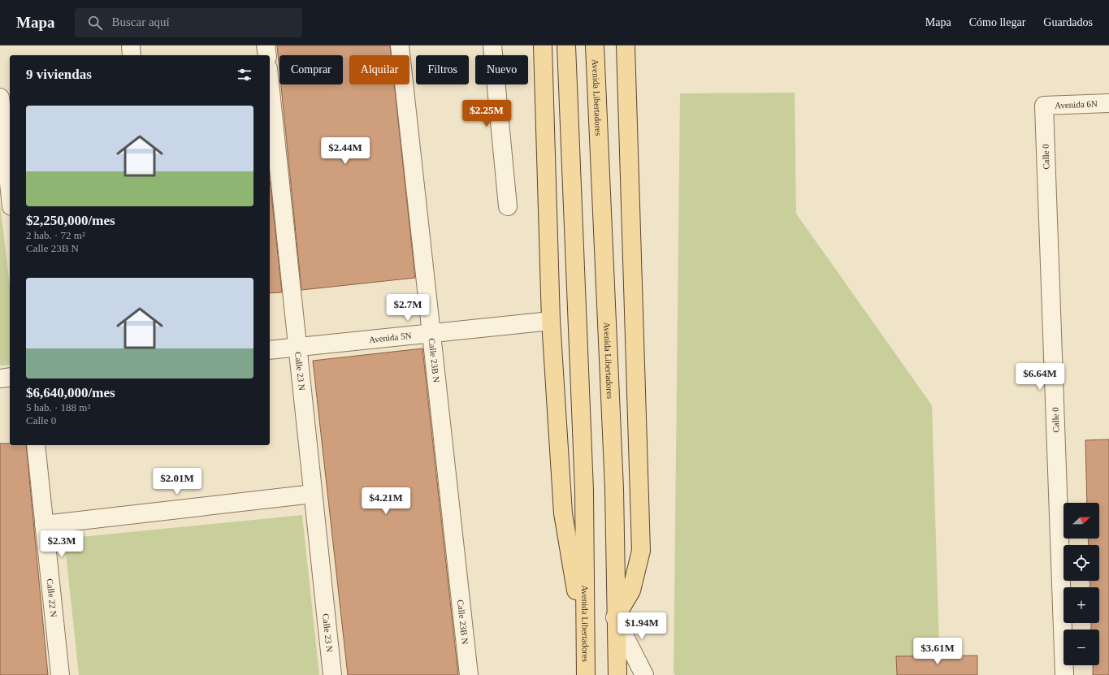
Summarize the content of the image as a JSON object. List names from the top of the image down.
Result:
{
  "streets": {
    "main road": ["Avenida Libertadores"],
    "street": [
      "Avenida 6N",
      "Calle 0",
      "Avenida 5N",
      "Calle 23B N",
      "Calle 23 N",
      "Calle 22 N"
    ]
  },
  "crossings": [
    ["Avenida 6N", "Calle 0"],
    ["Avenida 5N", "Calle 23B N"],
    ["Avenida 5N", "Calle 23 N"]
  ],
  "north": "right",
  "page": {
    "header": "Mapa",
    "search": "Buscar aquí",
    "nav": ["Mapa", "Cómo llegar", "Guardados"],
    "chip": [
      "Comprar",
      "Alquilar",
      "Filtros",
      "Nuevo"
    ],
    "heading": "9 viviendas",
    "list": [
      {
        "name": "$2,250,000/mes",
        "note": "2 hab. · 72 m² · Calle 23B N"
      },
      {
        "name": "$6,640,000/mes",
        "note": "5 hab. · 188 m² · Calle 0"
      }
    ],
    "price": [
      "$2.25M",
      "$2.44M",
      "$2.7M",
      "$6.64M",
      "$2.01M",
      "$4.21M",
      "$2.3M",
      "$1.94M",
      "$3.61M"
    ],
    "map_buttons": ["+", "−"]
  }
}
